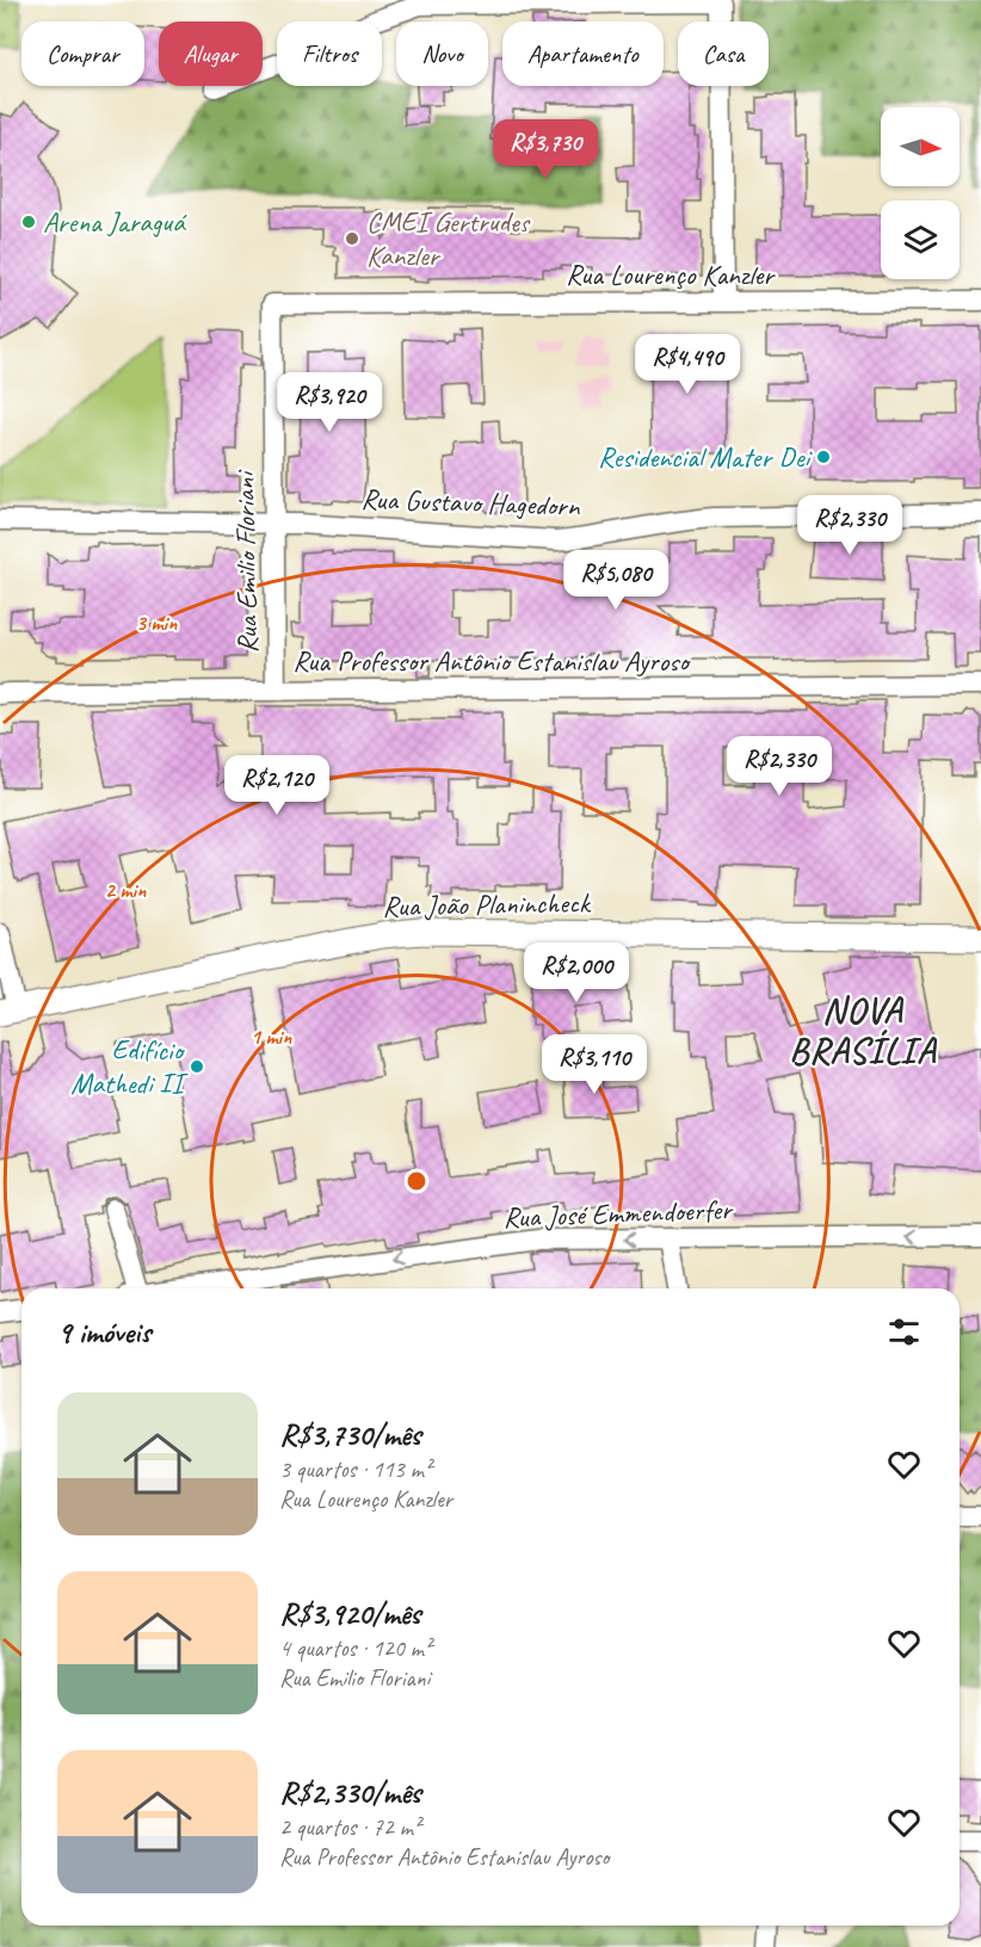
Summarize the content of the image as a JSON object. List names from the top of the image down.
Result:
{
  "streets": {
    "main road": ["Rua João Planincheck"],
    "street": [
      "Rua Lourenço Kanzler",
      "Rua Gustavo Hagedorn",
      "Rua Emilio Floriani",
      "Rua Professor Antônio Estanislau Ayroso",
      "Rua José Emmendoerfer"
    ]
  },
  "crossings": [
    ["Rua Lourenço Kanzler", "Rua Emilio Floriani"],
    ["Rua Gustavo Hagedorn", "Rua Emilio Floriani"],
    ["Rua Emilio Floriani", "Rua Professor Antônio Estanislau Ayroso"]
  ],
  "one_way": ["Rua José Emmendoerfer"],
  "districts": ["NOVA BRASÍLIA"],
  "places": [
    "Arena Jaraguá",
    "CMEI Gertrudes Kanzler",
    "Residencial Mater Dei",
    "Edifício Mathedi II"
  ],
  "north": "right",
  "page": {
    "chip": [
      "Comprar",
      "Alugar",
      "Filtros",
      "Novo",
      "Apartamento",
      "Casa"
    ],
    "price": [
      "R$3,730",
      "R$4,490",
      "R$3,920",
      "R$2,330",
      "R$5,080",
      "R$2,330",
      "R$2,120",
      "R$2,000",
      "R$3,110"
    ],
    "heading": "9 imóveis",
    "list": [
      {
        "name": "R$3,730/mês",
        "note": "3 quartos · 113 m² · Rua Lourenço Kanzler"
      },
      {
        "name": "R$3,920/mês",
        "note": "4 quartos · 120 m² · Rua Emilio Floriani"
      },
      {
        "name": "R$2,330/mês",
        "note": "2 quartos · 72 m² · Rua Professor Antônio Estanislau Ayroso"
      }
    ]
  },
  "rings": ["3 min", "2 min", "1 min"]
}
